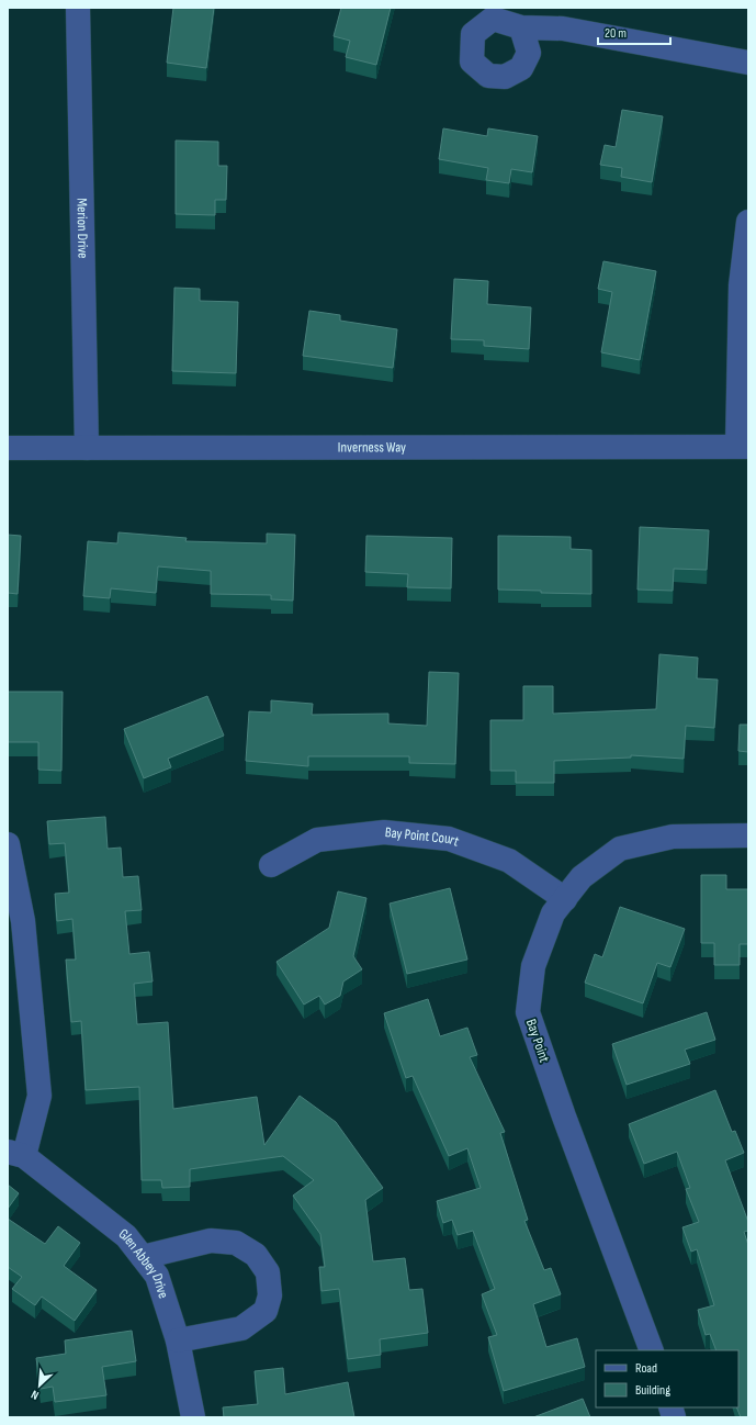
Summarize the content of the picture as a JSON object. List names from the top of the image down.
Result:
{
  "streets": {
    "street": [
      "Merion Drive",
      "Inverness Way",
      "Bay Point Court",
      "Bay Point",
      "Glen Abbey Drive"
    ]
  },
  "crossings": [
    ["Merion Drive", "Inverness Way"],
    ["Bay Point Court", "Bay Point"]
  ],
  "legend": ["Road", "Building"],
  "scale_bar": "20 m",
  "north": "bottom left"
}
